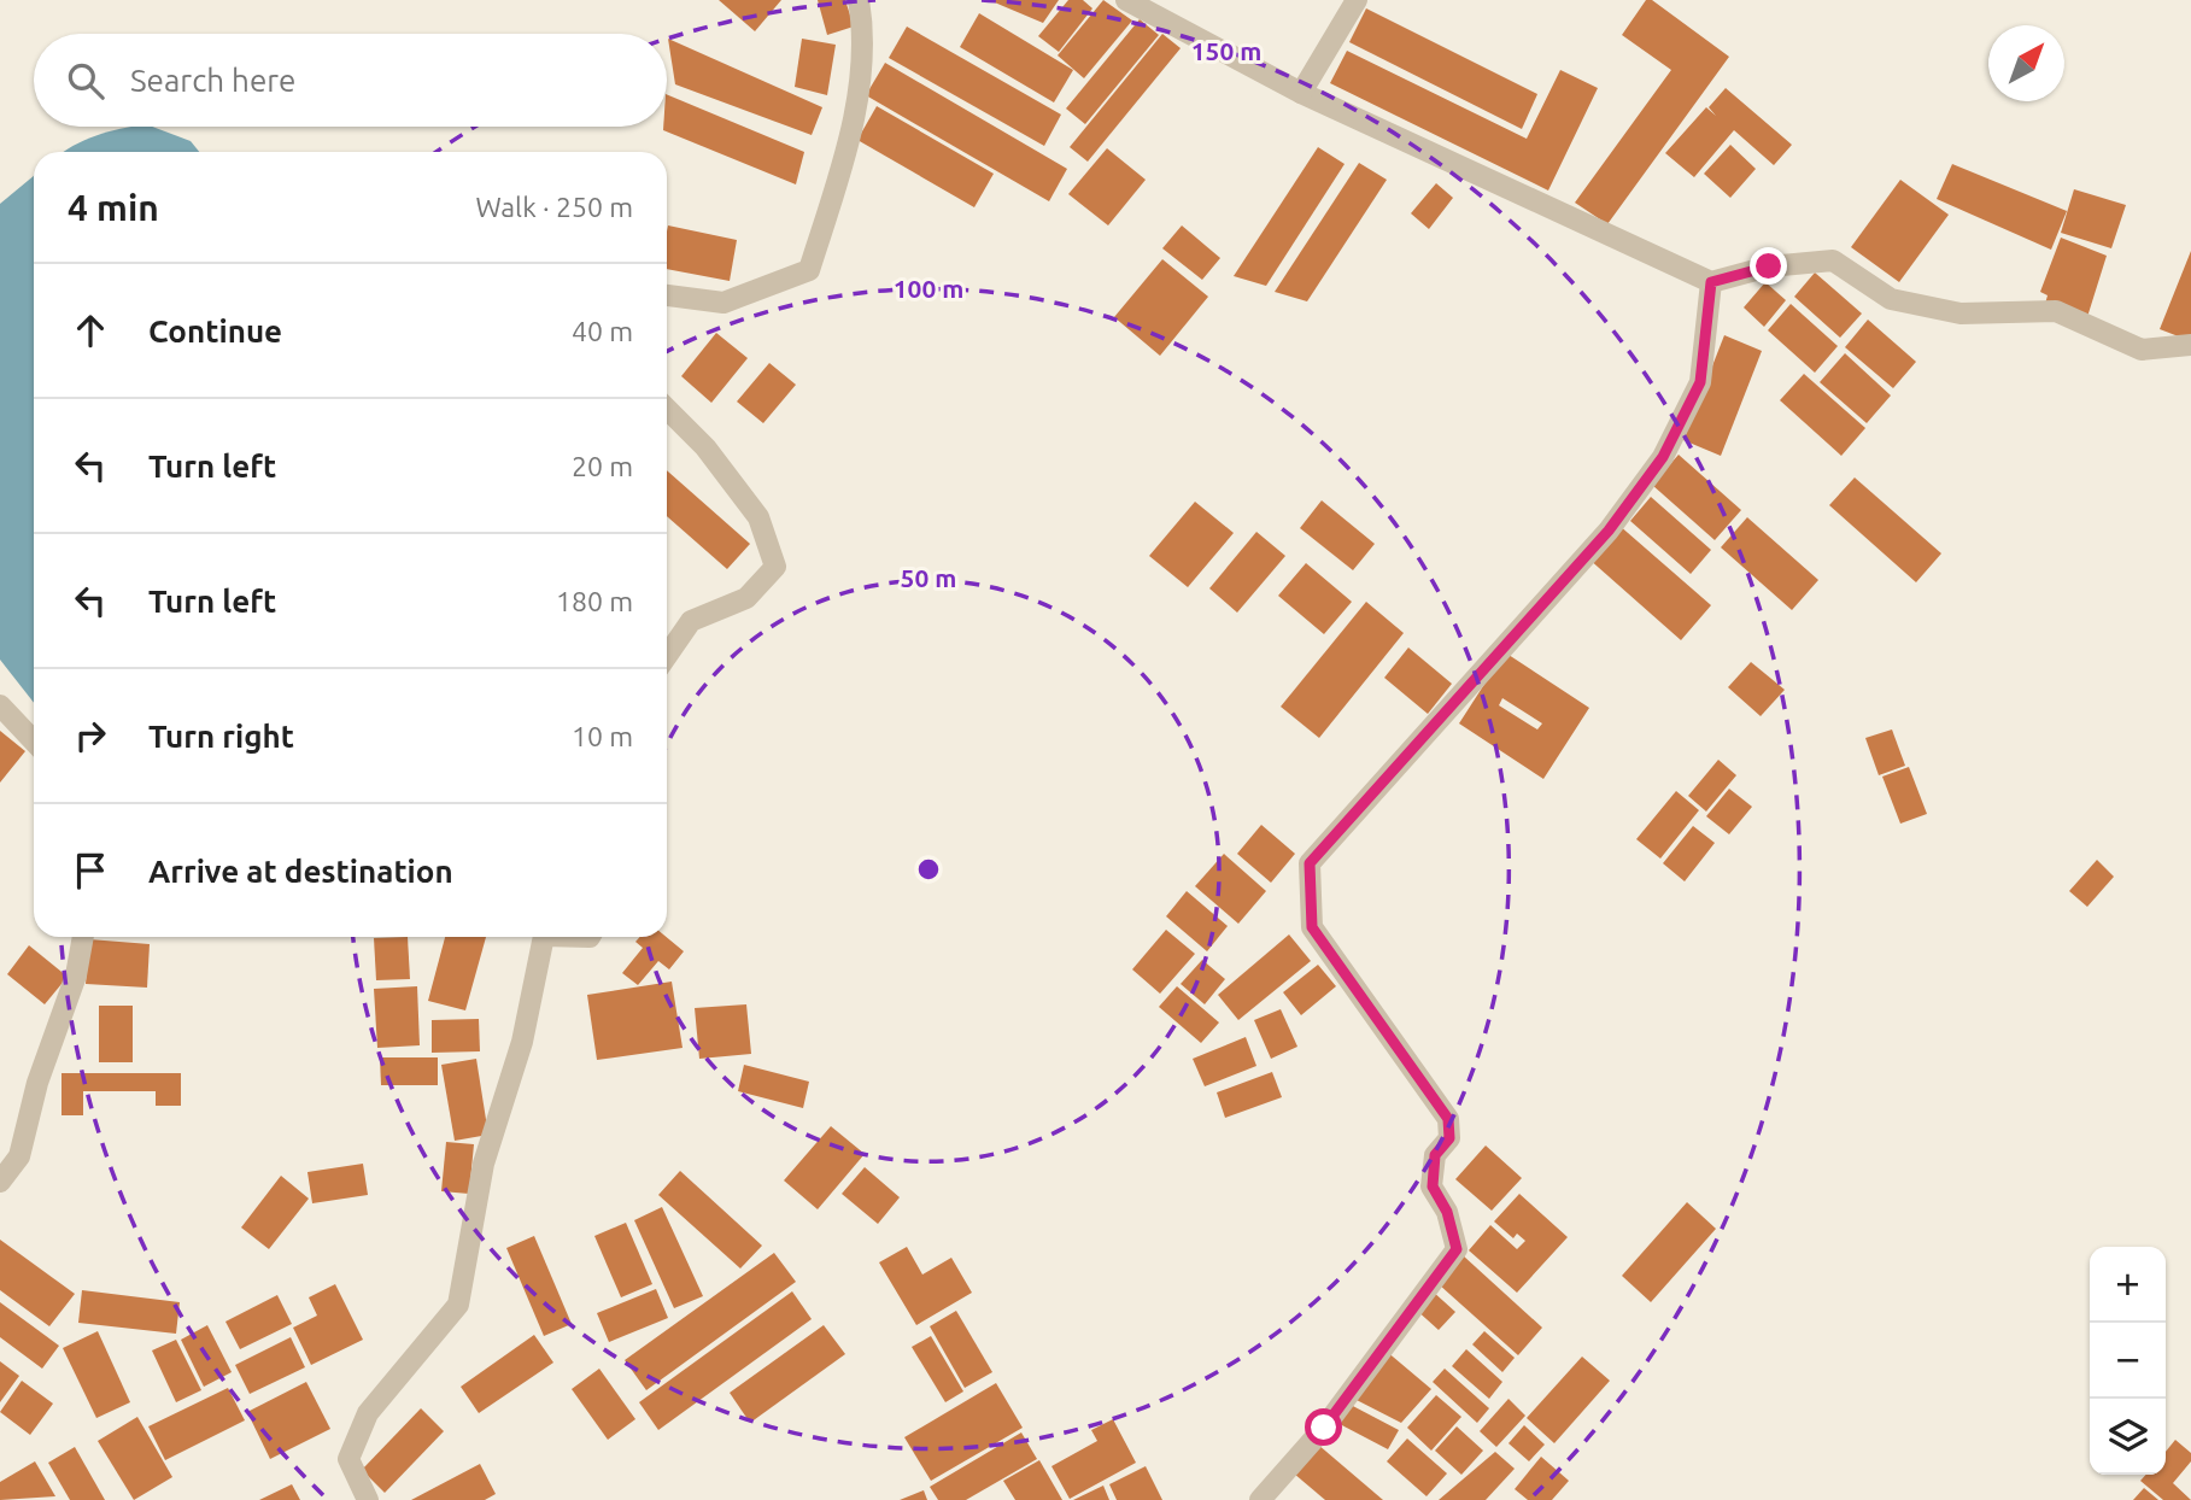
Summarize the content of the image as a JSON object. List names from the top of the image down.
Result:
{
  "north": "top right",
  "page": {
    "search": "Search here",
    "heading": ["4 min", "Walk · 250 m"],
    "list": [
      ["Continue", "40 m"],
      ["Turn left", "20 m"],
      ["Turn left", "180 m"],
      ["Turn right", "10 m"],
      "Arrive at destination"
    ],
    "map_buttons": ["+", "−"]
  },
  "rings": ["150 m", "100 m", "50 m"]
}
